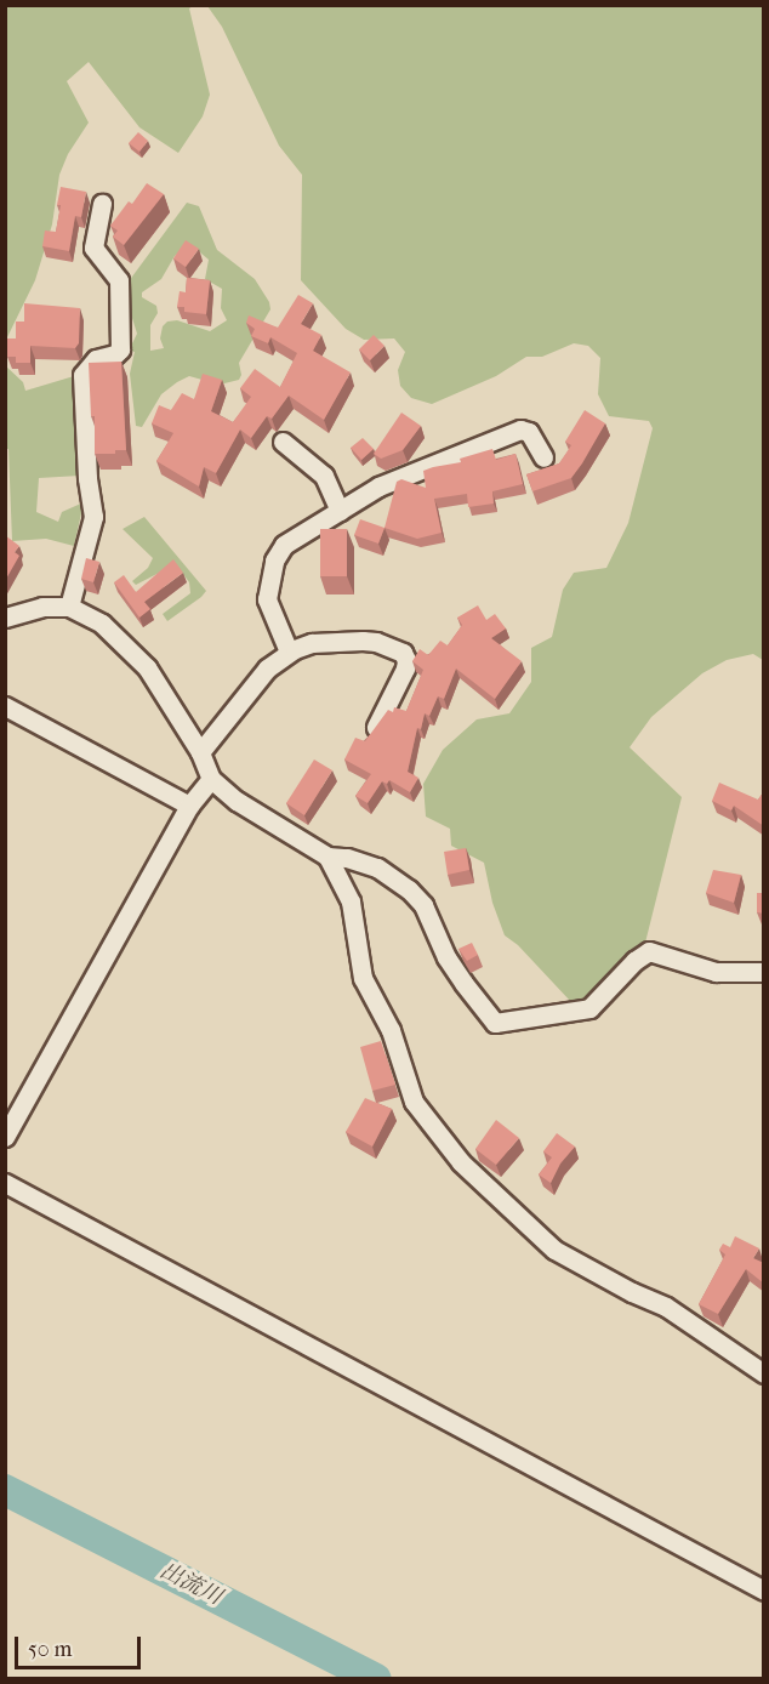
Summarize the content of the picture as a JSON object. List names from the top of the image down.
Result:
{
  "water": ["出流川"],
  "scale_bar": "50 m"
}
